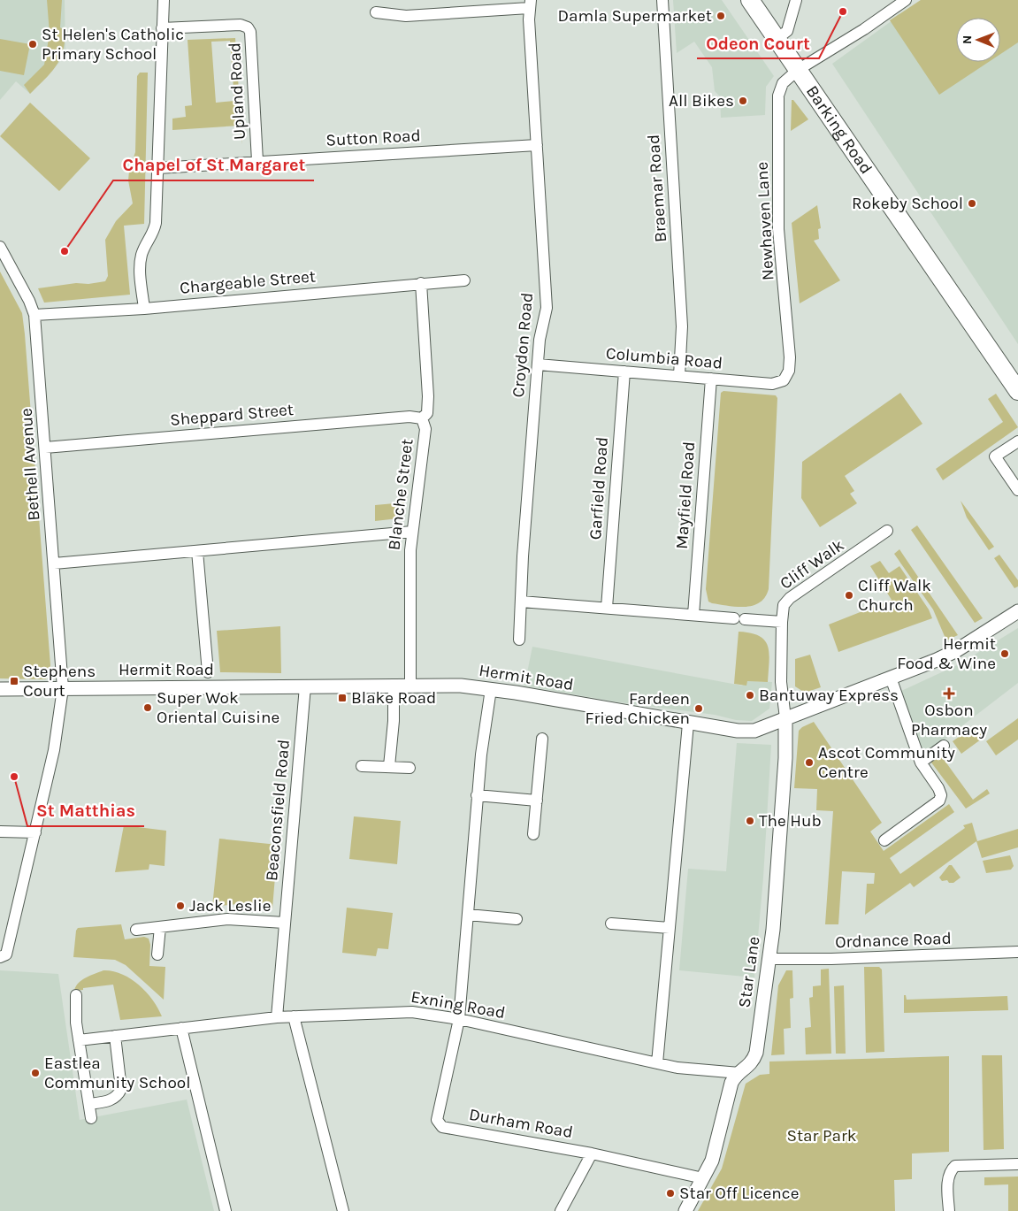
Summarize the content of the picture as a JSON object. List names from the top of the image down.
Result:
{
  "streets": {
    "main road": ["Barking Road"],
    "street": [
      "Upland Road",
      "Sutton Road",
      "Braemar Road",
      "Newhaven Lane",
      "Chargeable Street",
      "Croydon Road",
      "Columbia Road",
      "Sheppard Street",
      "Bethell Avenue",
      "Garfield Road",
      "Blanche Street",
      "Mayfield Road",
      "Cliff Walk",
      "Hermit Road",
      "Beaconsfield Road",
      "Ordnance Road",
      "Star Lane",
      "Exning Road",
      "Durham Road"
    ]
  },
  "crossings": [
    ["Upland Road", "Sutton Road"],
    ["Barking Road", "Newhaven Lane"],
    ["Sutton Road", "Croydon Road"],
    ["Braemar Road", "Columbia Road"],
    ["Newhaven Lane", "Columbia Road"],
    ["Chargeable Street", "Bethell Avenue"],
    ["Chargeable Street", "Blanche Street"],
    ["Croydon Road", "Columbia Road"],
    ["Columbia Road", "Garfield Road"],
    ["Columbia Road", "Mayfield Road"],
    ["Sheppard Street", "Bethell Avenue"],
    ["Sheppard Street", "Blanche Street"],
    ["Bethell Avenue", "Hermit Road"],
    ["Blanche Street", "Hermit Road"],
    ["Cliff Walk", "Hermit Road"],
    ["Cliff Walk", "Star Lane"],
    ["Hermit Road", "Beaconsfield Road"],
    ["Hermit Road", "Star Lane"],
    ["Beaconsfield Road", "Exning Road"],
    ["Ordnance Road", "Star Lane"],
    ["Star Lane", "Exning Road"],
    ["Star Lane", "Durham Road"],
    ["Exning Road", "Durham Road"]
  ],
  "parks": ["Star Park"],
  "places": {
    "other": [
      "Odeon Court",
      "Damla Supermarket",
      "St Helen's Catholic Primary School",
      "All Bikes",
      "Rokeby School",
      "Chapel of St Margaret",
      "Cliff Walk Church",
      "Hermit Food & Wine",
      "Bantuway Express",
      "Super Wok Oriental Cuisine",
      "Fardeen Fried Chicken",
      "Ascot Community Centre",
      "St Matthias",
      "The Hub",
      "Jack Leslie",
      "Eastlea Community School",
      "Star Off Licence"
    ],
    "transit": ["Stephens Court", "Blake Road"],
    "health": ["Osbon Pharmacy"]
  },
  "north": "left"
}
